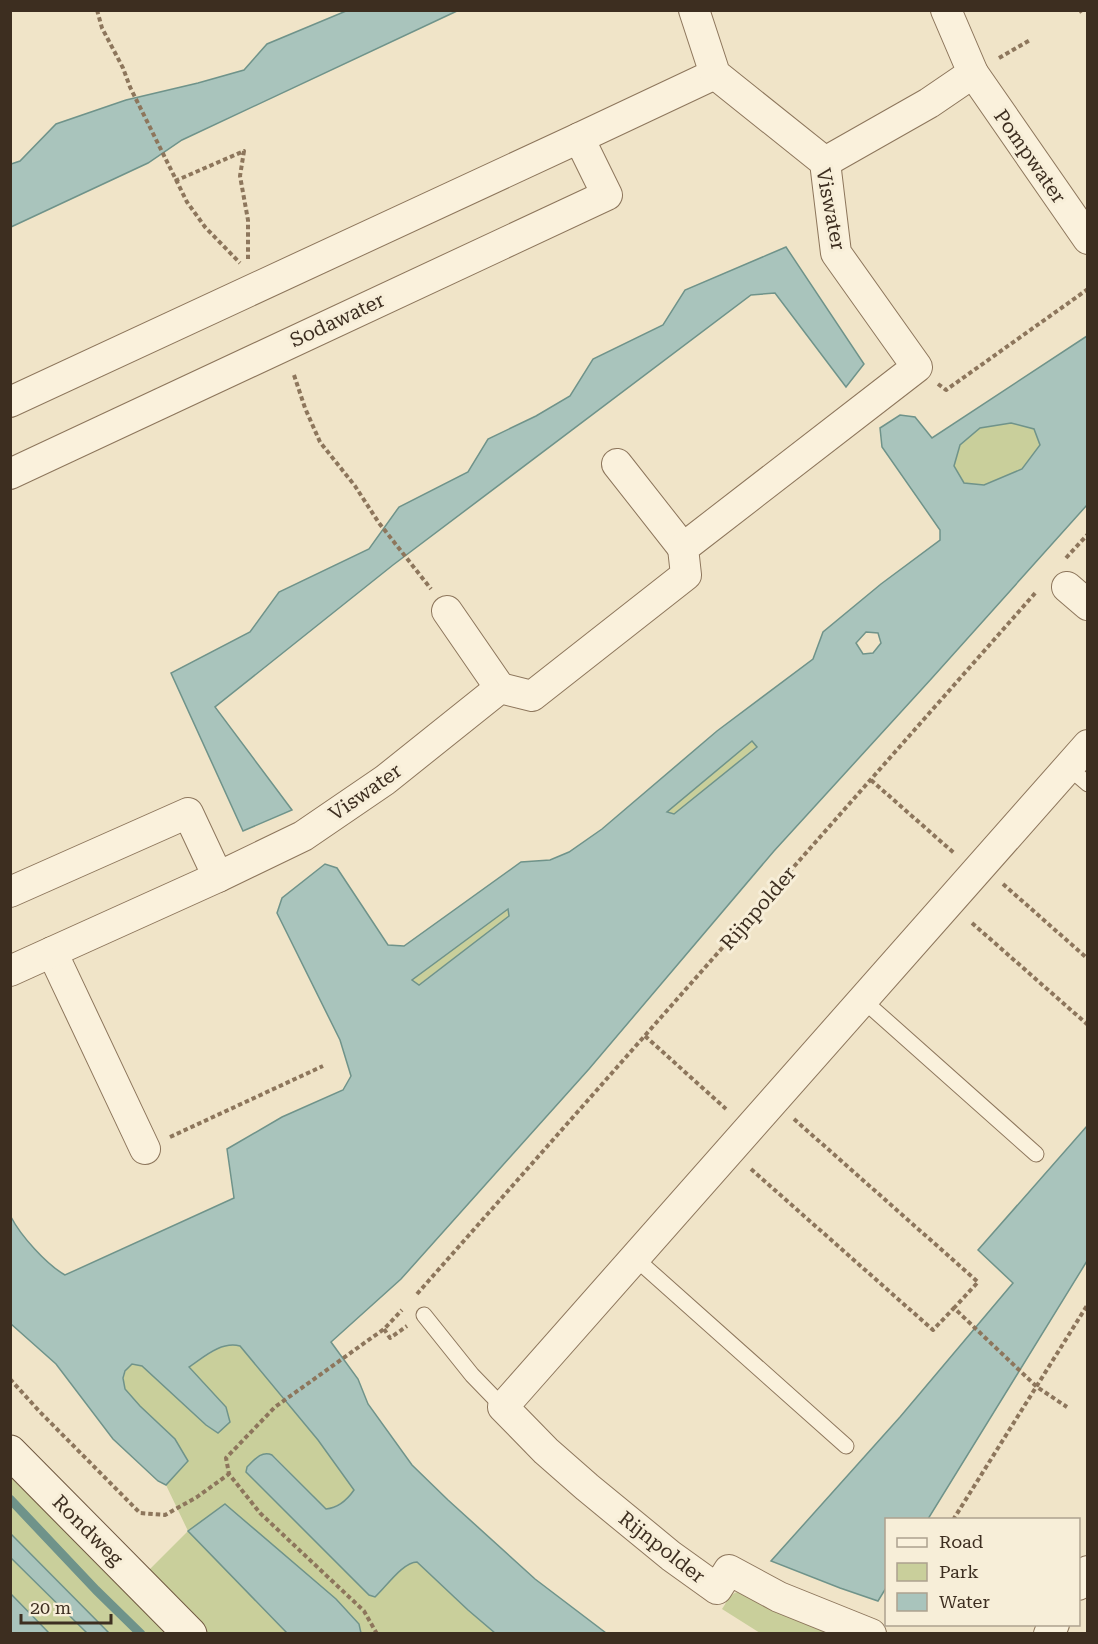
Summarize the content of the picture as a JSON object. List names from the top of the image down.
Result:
{
  "streets": {
    "main road": ["Rondweg"],
    "street": [
      "Pompwater",
      "Viswater",
      "Sodawater",
      "Rijnpolder"
    ]
  },
  "legend": ["Road", "Park", "Water"],
  "scale_bar": "20 m"
}
